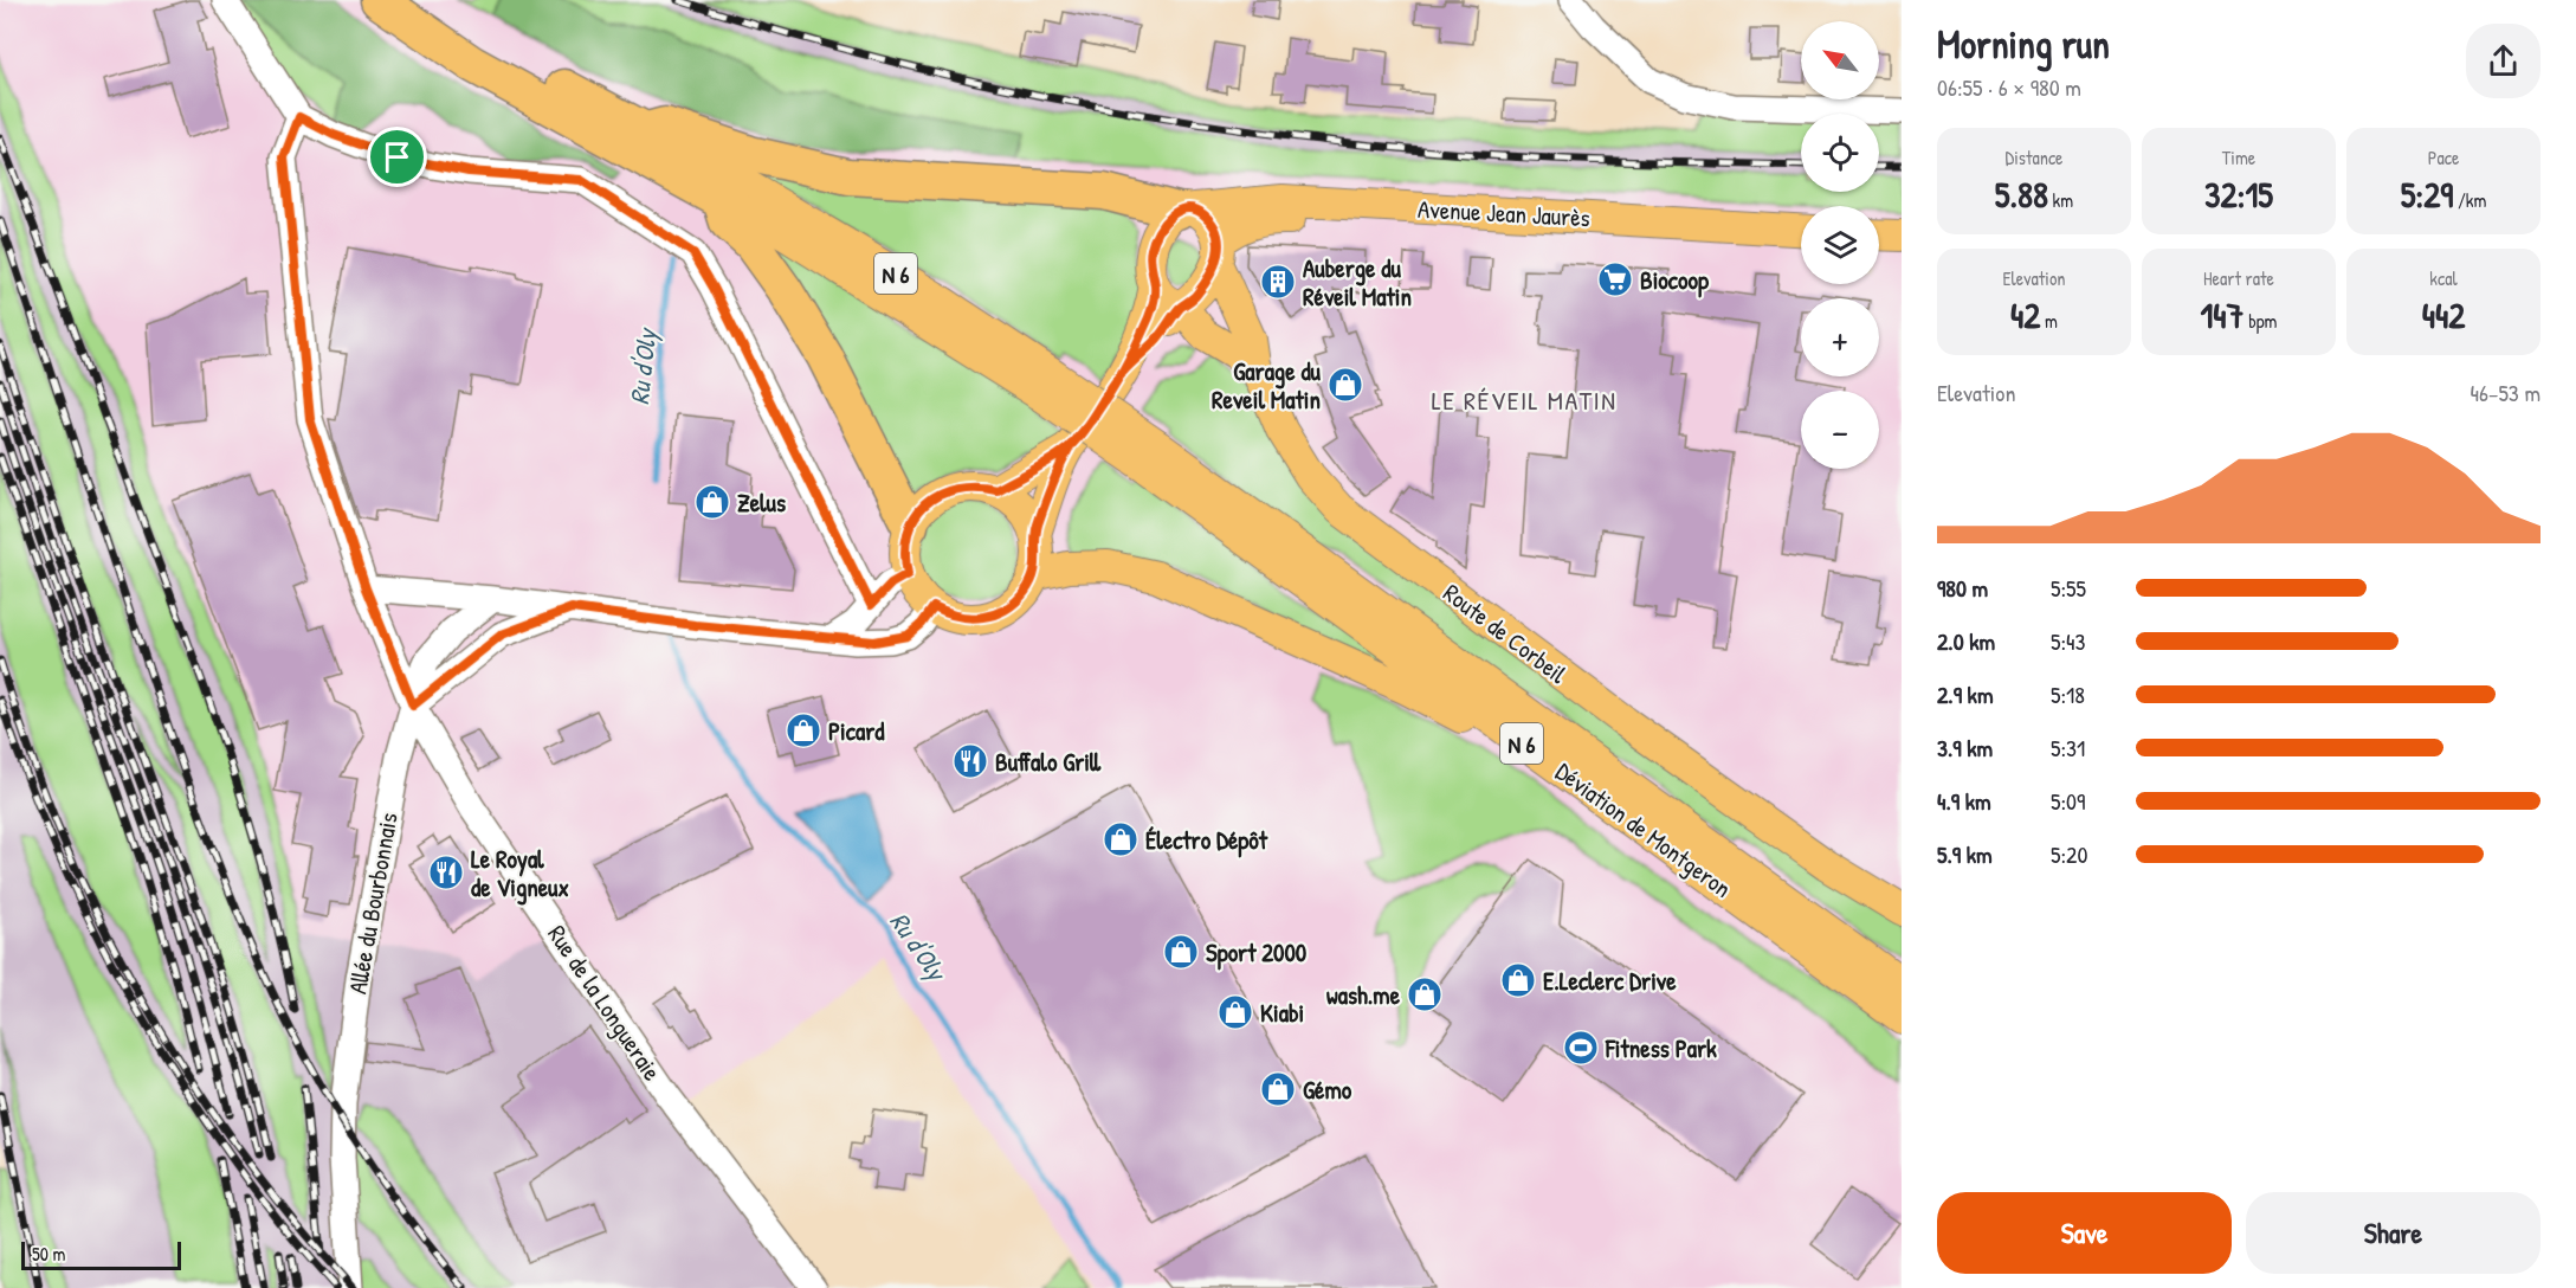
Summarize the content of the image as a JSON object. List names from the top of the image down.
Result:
{
  "streets": {
    "highway": ["N 6"],
    "main road": ["Avenue Jean Jaurès", "Route de Corbeil", "Déviation de Montgeron"],
    "street": ["Allée du Bourbonnais", "Rue de la Longueraie"]
  },
  "crossings": [
    ["Avenue Jean Jaurès", "Route de Corbeil"],
    ["N 6", "Déviation de Montgeron"],
    ["Allée du Bourbonnais", "Rue de la Longueraie"]
  ],
  "districts": ["LE RÉVEIL MATIN"],
  "water": ["Ru d'Oly"],
  "places": {
    "supermarket": ["Biocoop"],
    "building": ["Auberge du Réveil Matin"],
    "shop": [
      "Garage du Reveil Matin",
      "Zelus",
      "Picard",
      "Électro Dépôt",
      "Sport 2000",
      "E.Leclerc Drive",
      "wash.me",
      "Kiabi",
      "Gémo"
    ],
    "restaurant": ["Buffalo Grill", "Le Royal de Vigneux"],
    "sports": ["Fitness Park"]
  },
  "scale_bar": "50 m",
  "north": "top left",
  "page": {
    "heading": ["Morning run", "06:55 · 6 × 980 m"],
    "map_buttons": ["+", "−"],
    "stats": [
      ["Distance", "5.88 km"],
      ["Time", "32:15"],
      ["Pace", "5:29 /km"],
      ["Elevation", "42 m"],
      ["Heart rate", "147 bpm"],
      ["kcal", "442"]
    ],
    "chart": ["Elevation", "46–53 m"],
    "list": [
      {
        "name": "980 m",
        "note": "5:55"
      },
      {
        "name": "2.0 km",
        "note": "5:43"
      },
      {
        "name": "2.9 km",
        "note": "5:18"
      },
      {
        "name": "3.9 km",
        "note": "5:31"
      },
      {
        "name": "4.9 km",
        "note": "5:09"
      },
      {
        "name": "5.9 km",
        "note": "5:20"
      }
    ],
    "buttons": ["Save", "Share"],
    "scale": "50 m"
  }
}
